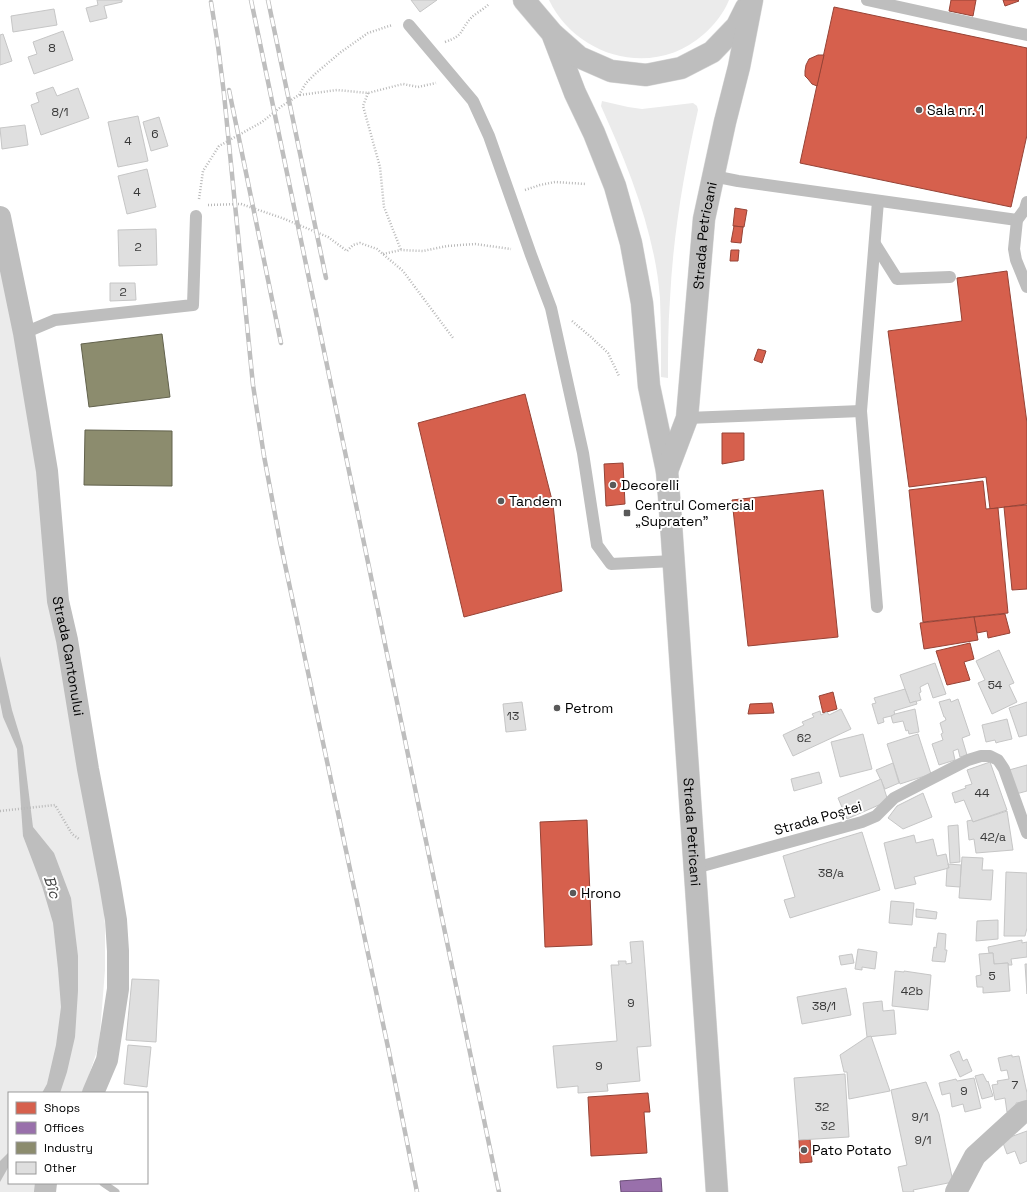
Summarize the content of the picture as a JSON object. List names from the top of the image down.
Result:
{
  "streets": {
    "main road": ["Strada Petricani", "Strada Cantonului"],
    "lane": ["Strada Poștei"]
  },
  "crossings": [
    ["Strada Petricani", "Strada Poștei"]
  ],
  "water": ["Bîc"],
  "places": {
    "other": [
      "Sala nr. 1",
      "Decorelli",
      "Tandem",
      "Petrom",
      "Hrono",
      "Pato Potato"
    ],
    "transit": ["Centrul Comercial „Supraten”"]
  },
  "house_numbers": [
    "8",
    "8/1",
    "6",
    "4",
    "4",
    "2",
    "2",
    "54",
    "13",
    "62",
    "44",
    "42/a",
    "38/a",
    "5",
    "42b",
    "9",
    "38/1",
    "9",
    "7",
    "9",
    "32",
    "9/1",
    "32",
    "9/1"
  ],
  "legend": [
    "Shops",
    "Offices",
    "Industry",
    "Other"
  ]
}
